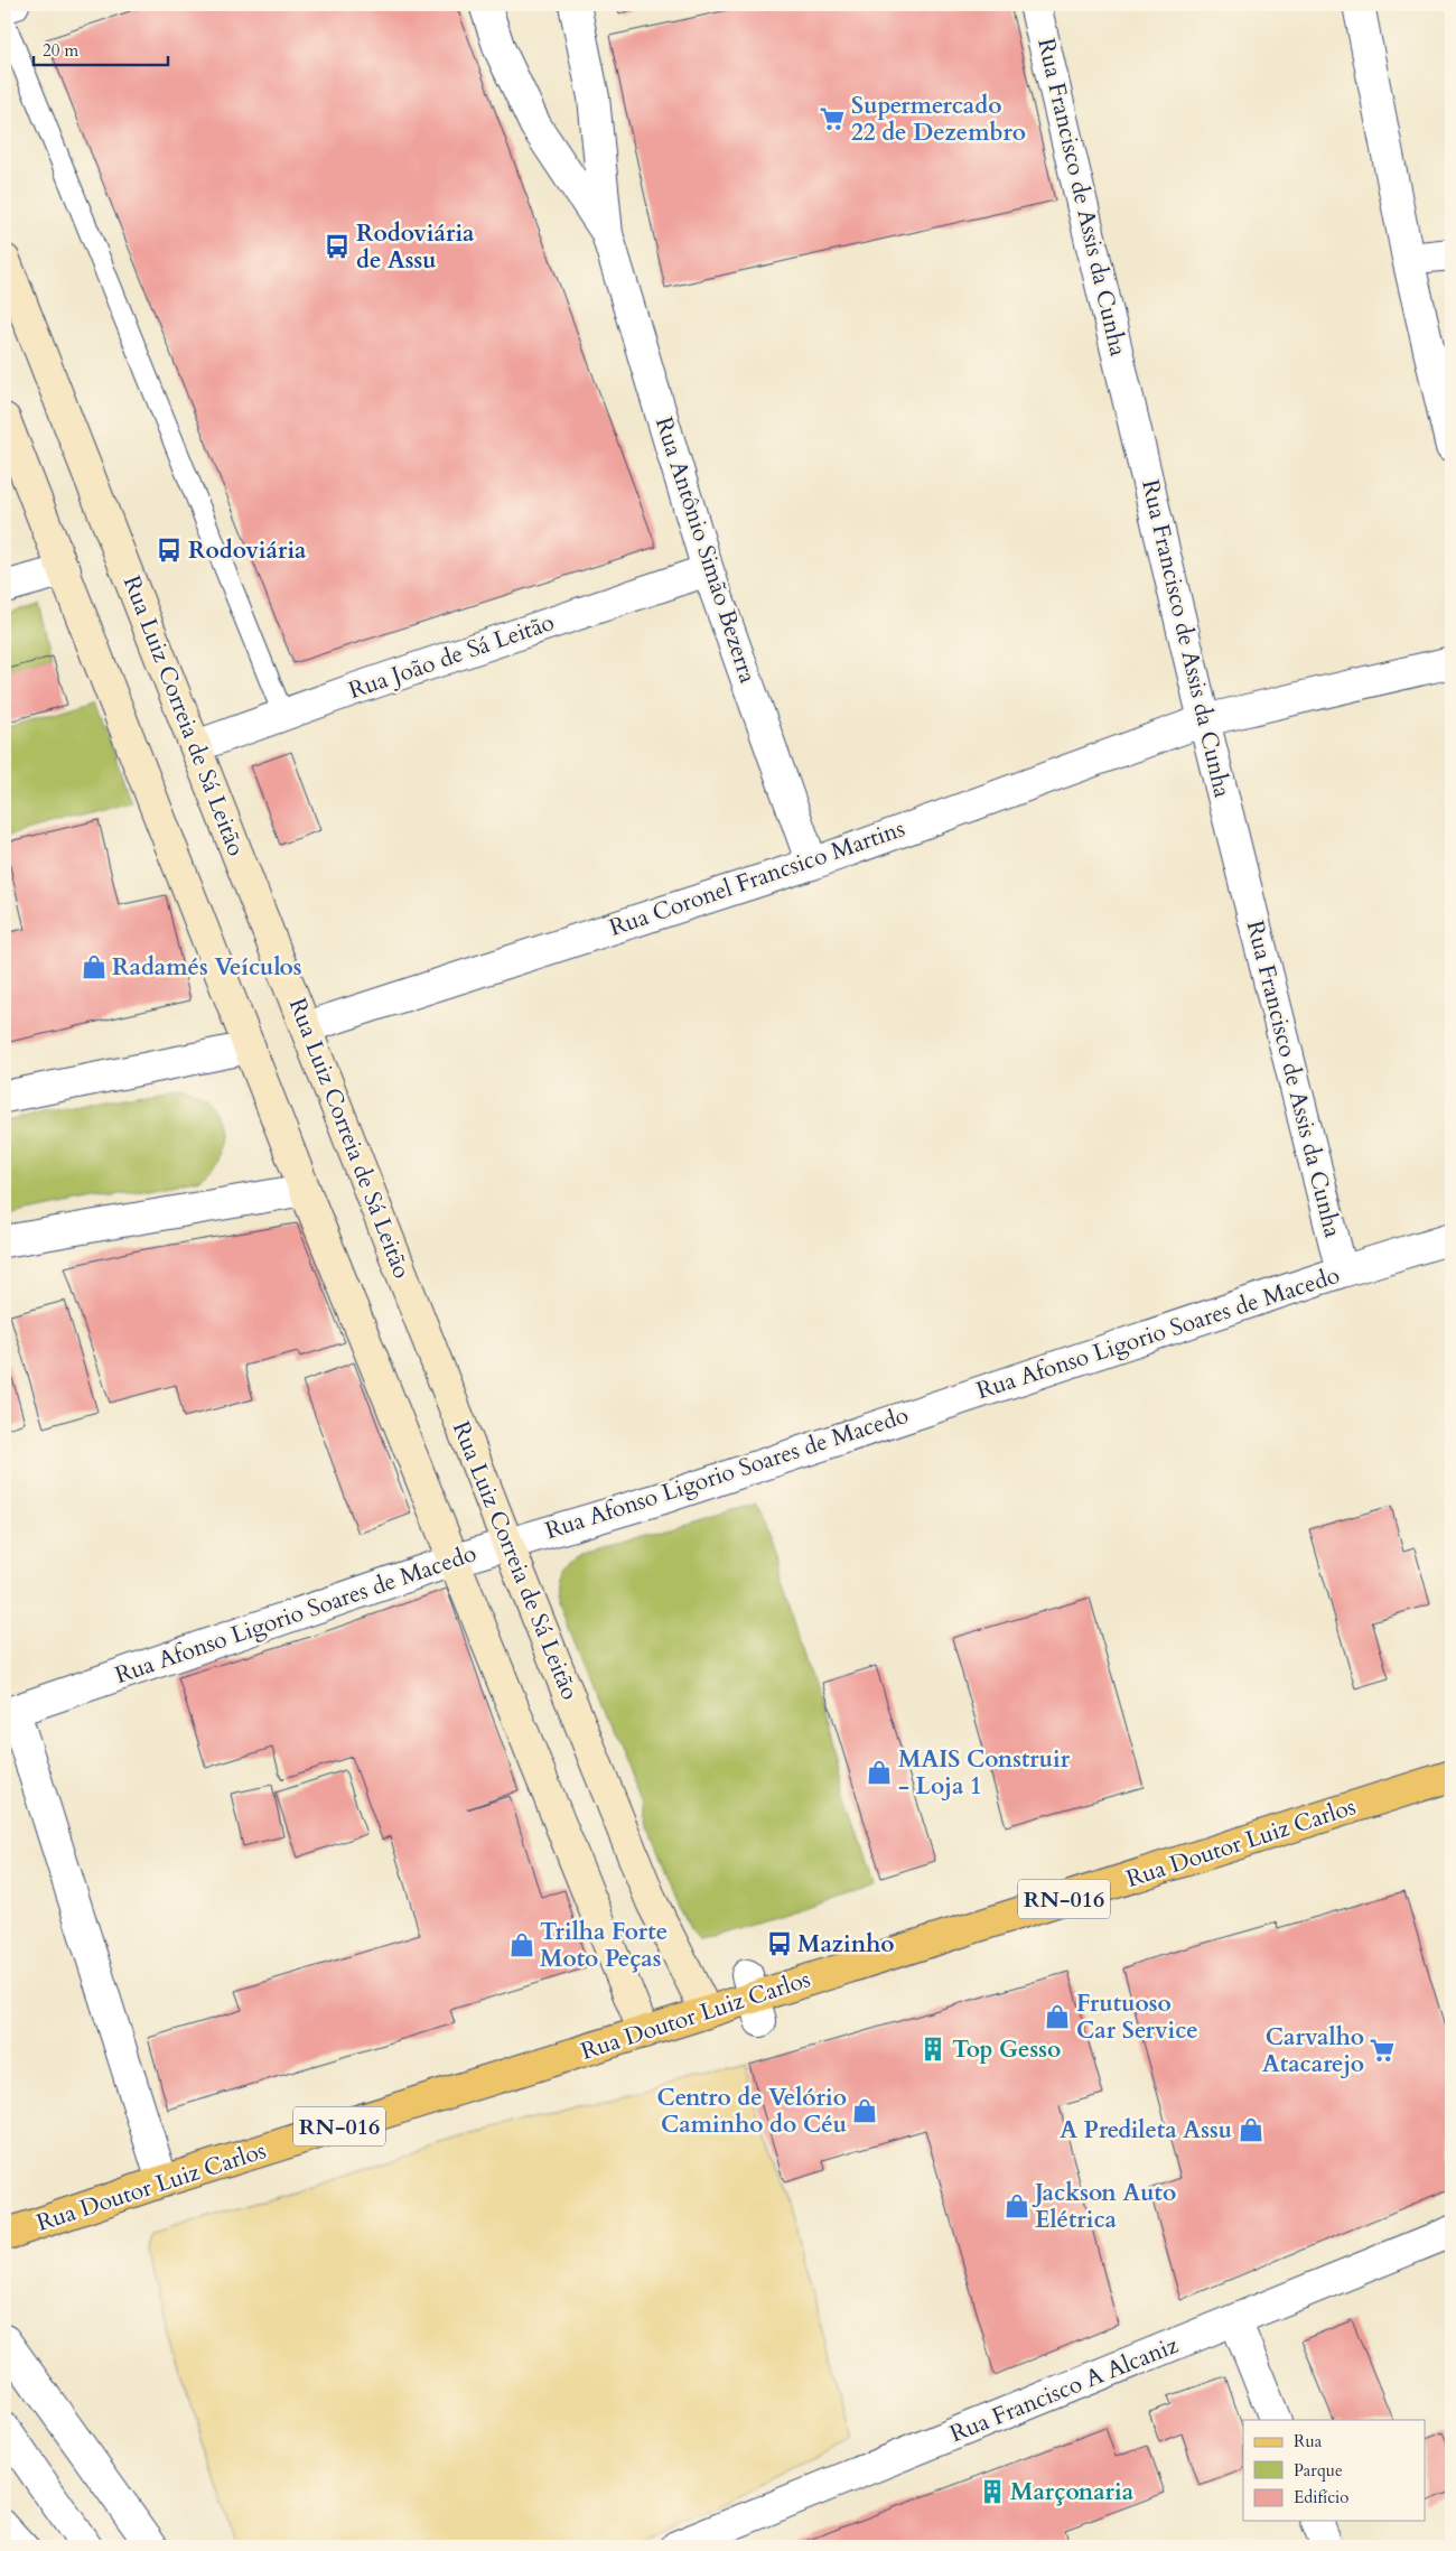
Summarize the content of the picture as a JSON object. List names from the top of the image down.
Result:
{
  "streets": {
    "main road": ["Rua Luiz Correia de Sá Leitão", "Rua Doutor Luiz Carlos", "RN-016"],
    "street": [
      "Rua Francisco de Assis da Cunha",
      "Rua Antônio Simão Bezerra",
      "Rua João de Sá Leitão",
      "Rua Coronel Francsico Martins",
      "Rua Afonso Ligorio Soares de Macedo",
      "Rua Francisco A Alcaniz"
    ]
  },
  "crossings": [
    ["Rua Francisco de Assis da Cunha", "Rua Coronel Francsico Martins"],
    ["Rua Francisco de Assis da Cunha", "Rua Afonso Ligorio Soares de Macedo"],
    ["Rua Antônio Simão Bezerra", "Rua João de Sá Leitão"],
    ["Rua Antônio Simão Bezerra", "Rua Coronel Francsico Martins"],
    ["Rua João de Sá Leitão", "Rua Luiz Correia de Sá Leitão"],
    ["Rua Luiz Correia de Sá Leitão", "Rua Coronel Francsico Martins"],
    ["Rua Luiz Correia de Sá Leitão", "Rua Afonso Ligorio Soares de Macedo"],
    ["Rua Luiz Correia de Sá Leitão", "Rua Doutor Luiz Carlos"]
  ],
  "places": {
    "supermarket": ["Supermercado 22 de Dezembro", "Carvalho Atacarejo"],
    "bus stop": ["Rodoviária de Assu", "Rodoviária", "Mazinho"],
    "shop": [
      "Radamés Veículos",
      "MAIS Construir - Loja 1",
      "Trilha Forte Moto Peças",
      "Frutuoso Car Service",
      "Centro de Velório Caminho do Céu",
      "A Predileta Assu",
      "Jackson Auto Elétrica"
    ],
    "building": ["Top Gesso", "Marçonaria"]
  },
  "legend": ["Rua", "Parque", "Edifício"],
  "scale_bar": "20 m"
}
